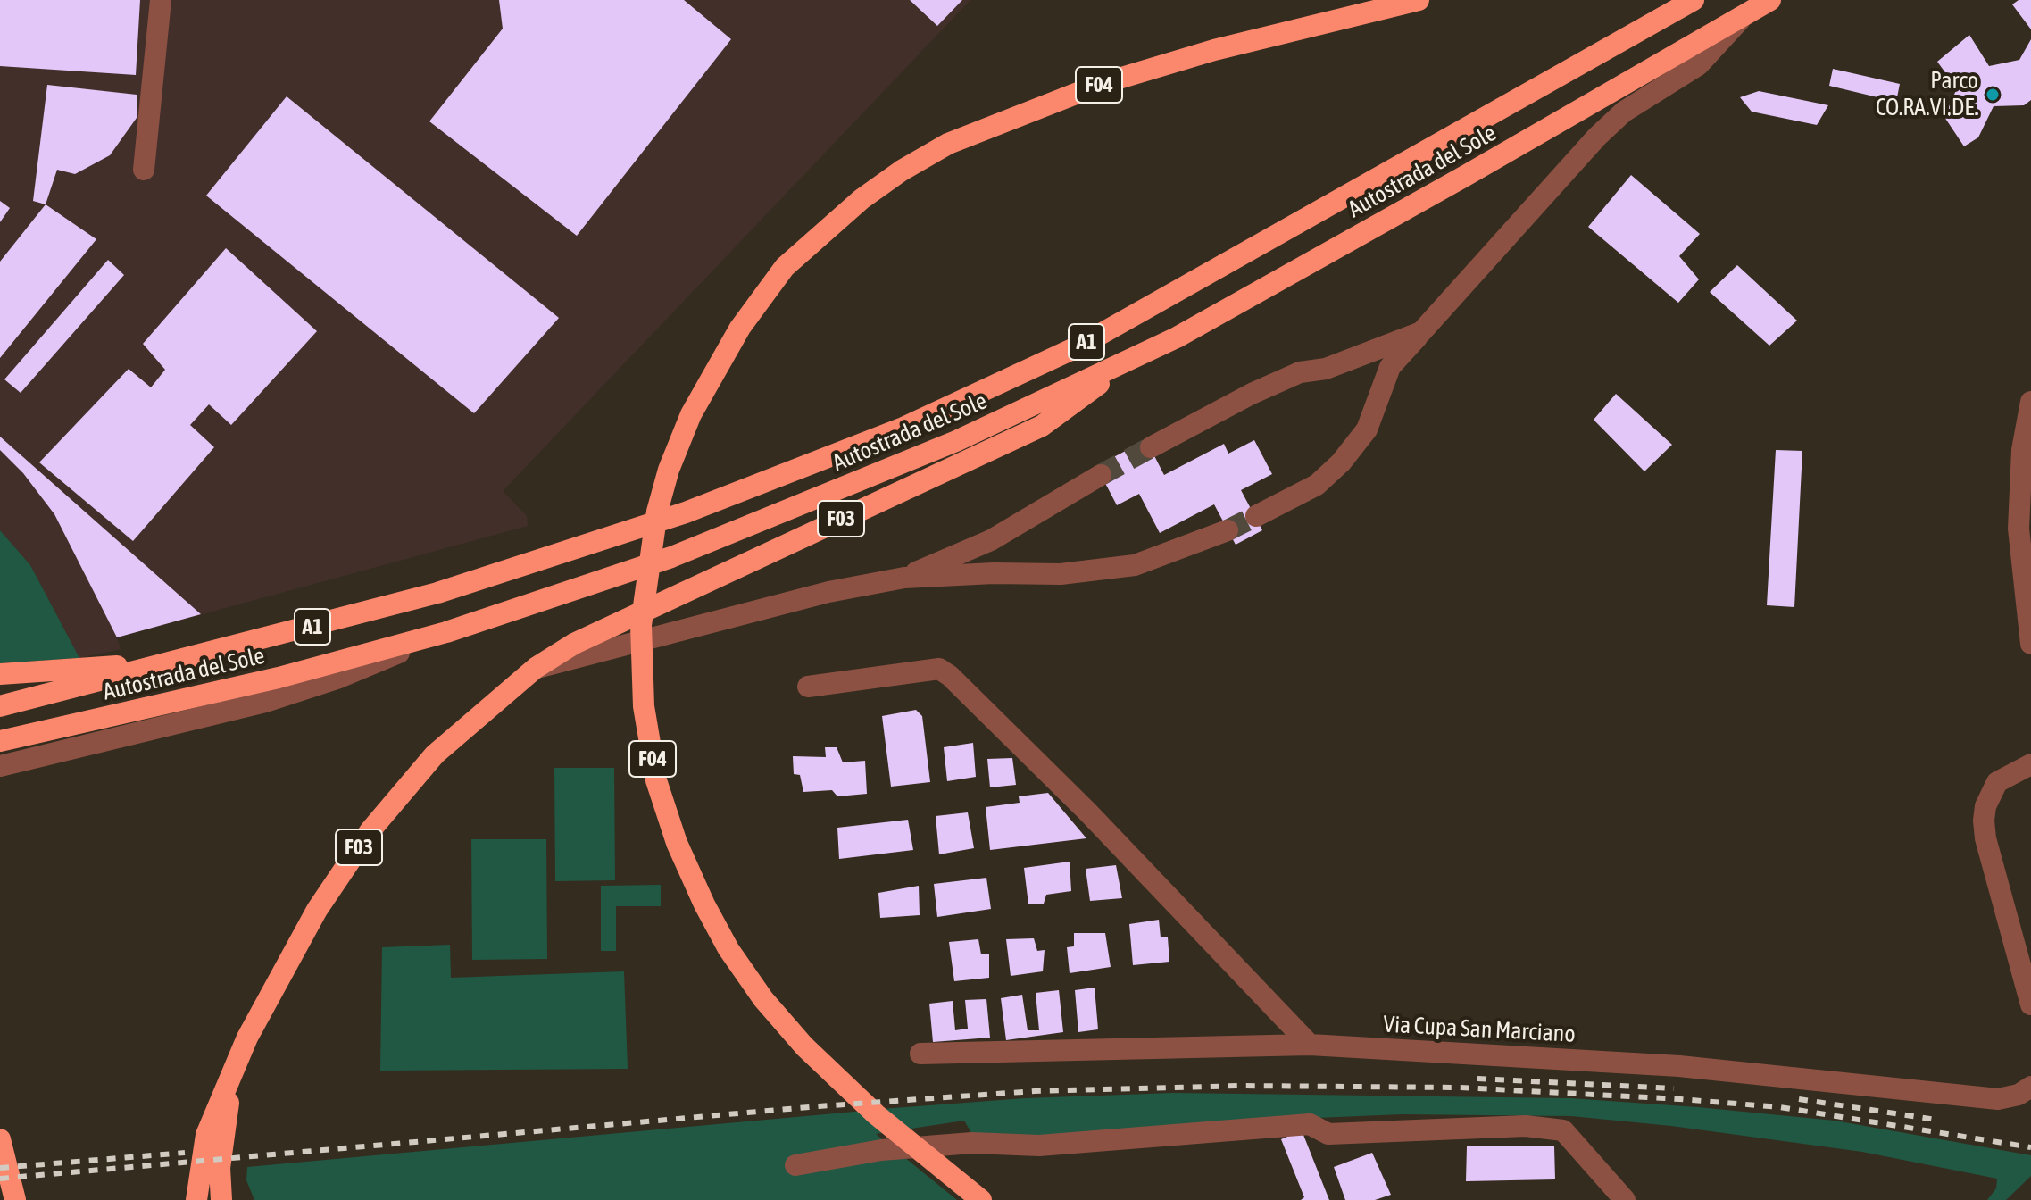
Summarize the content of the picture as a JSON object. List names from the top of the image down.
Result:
{
  "streets": {
    "highway": [
      "F04",
      "Autostrada del Sole",
      "A1",
      "F03"
    ],
    "street": ["Via Cupa San Marciano"]
  },
  "crossings": [
    ["Autostrada del Sole", "F03"]
  ],
  "places": ["Parco CO.RA.VI.DE."]
}
